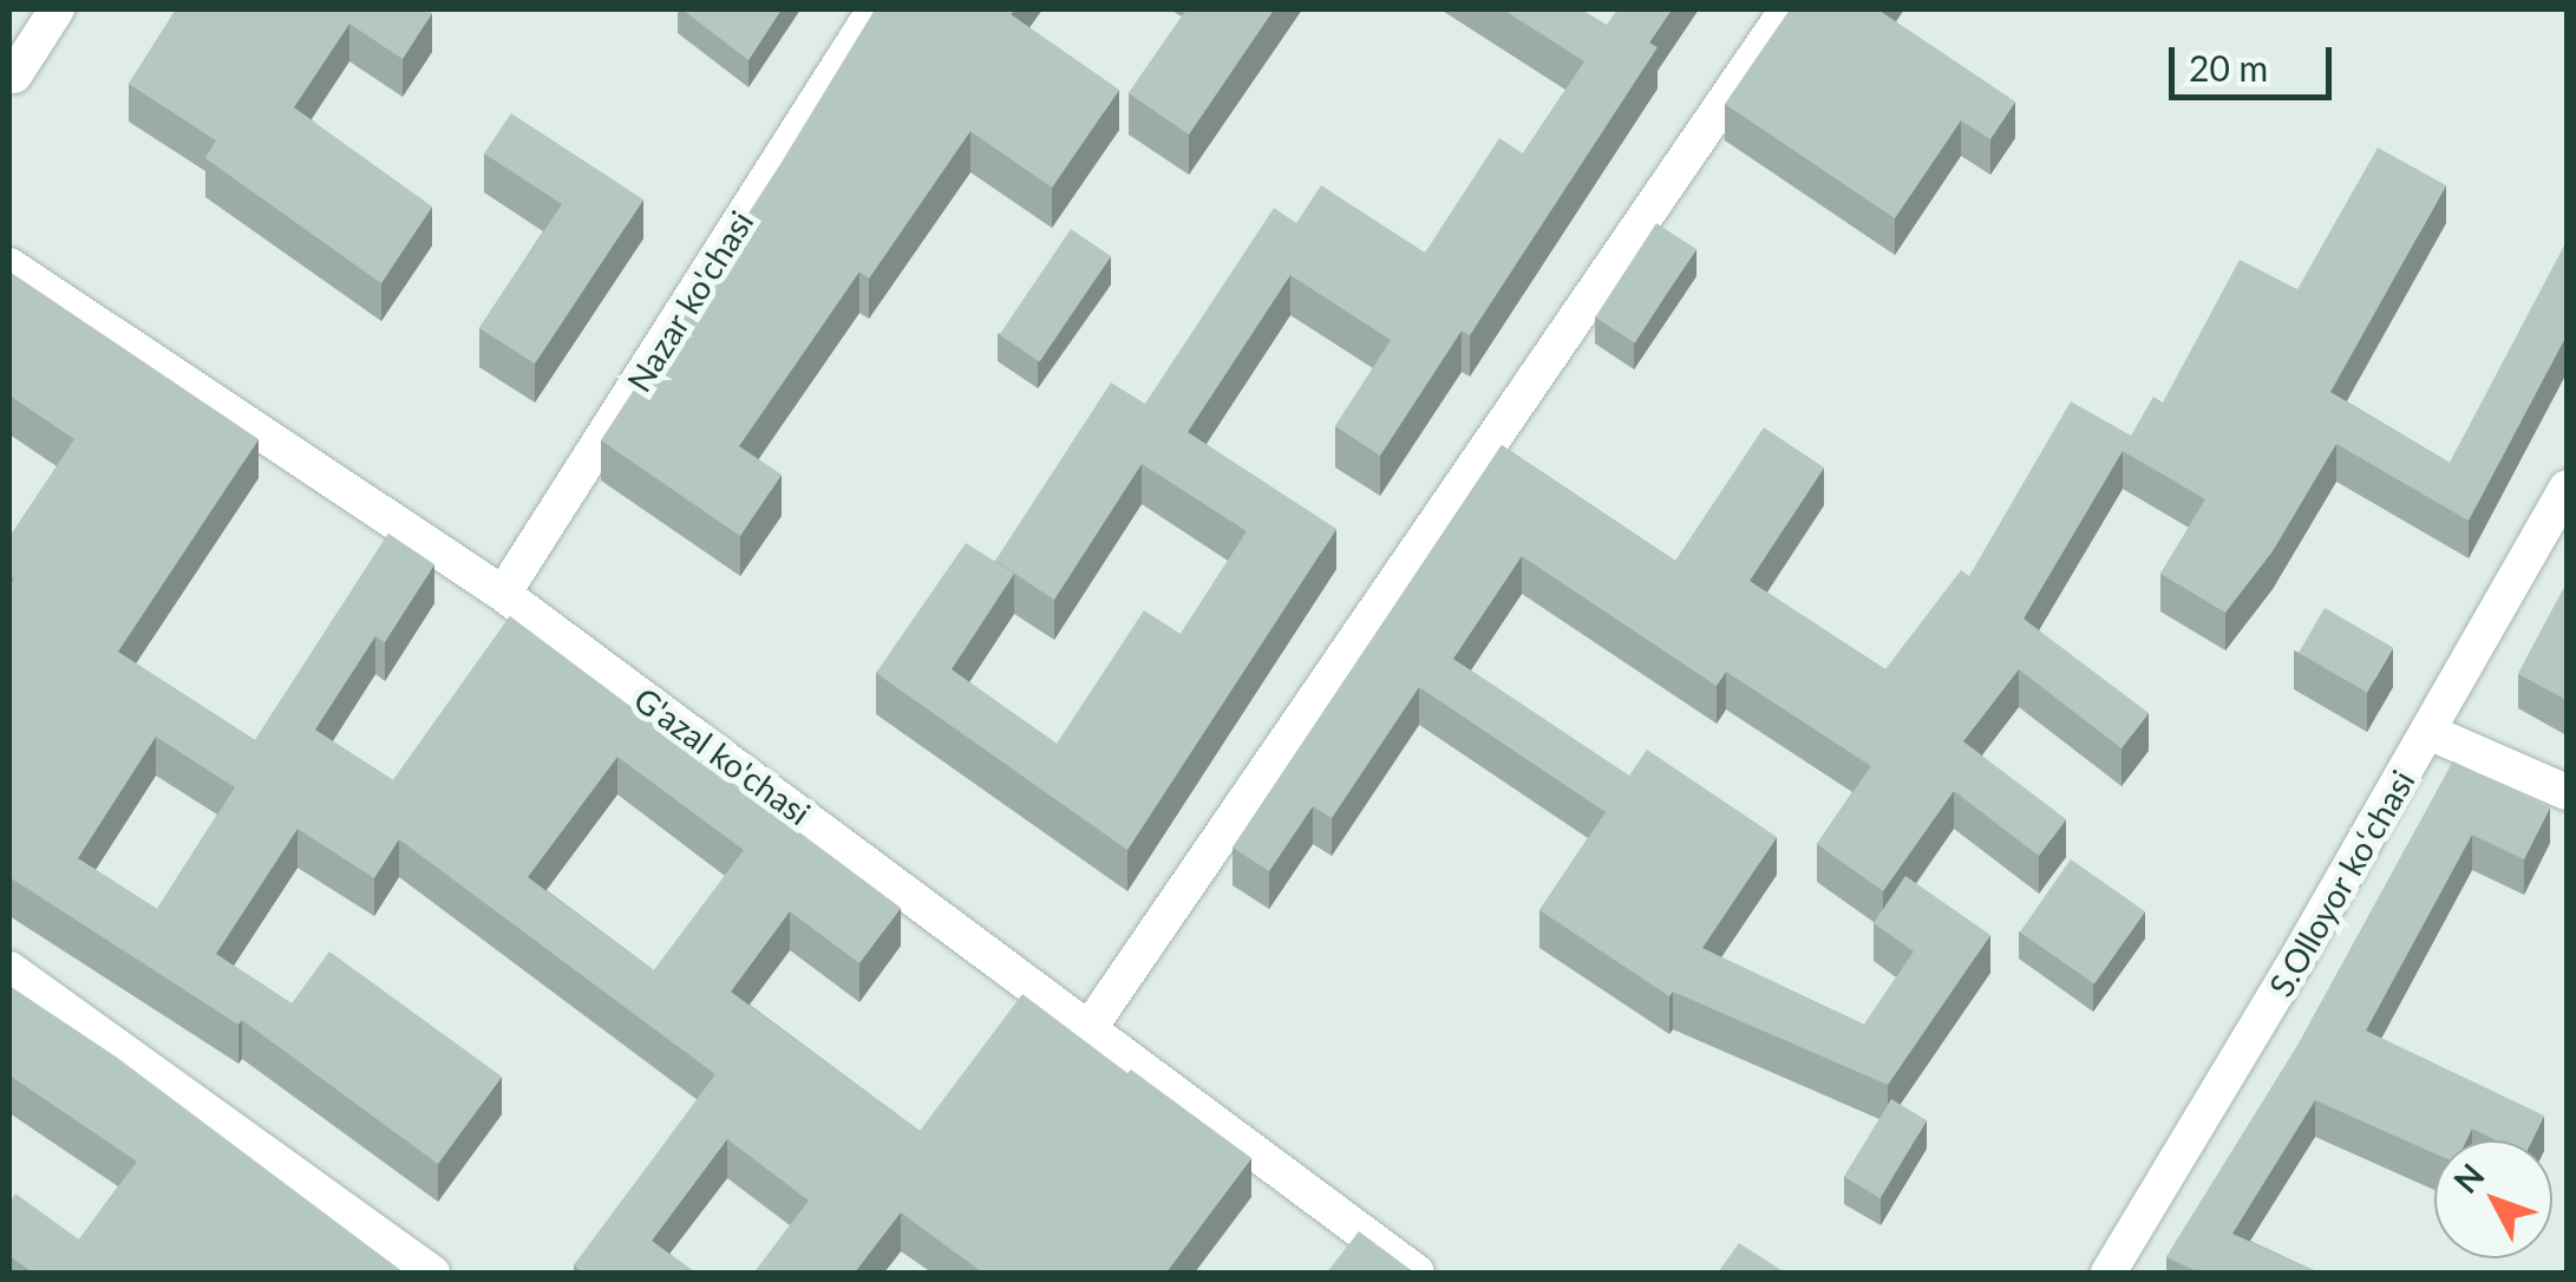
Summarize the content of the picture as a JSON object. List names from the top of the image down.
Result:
{
  "streets": {
    "street": ["Nazar ko'chasi", "G'azal ko'chasi", "S.Olloyor koʻchasi"]
  },
  "crossings": [
    ["Nazar ko'chasi", "G'azal ko'chasi"]
  ],
  "scale_bar": "20 m",
  "north": "top left"
}
